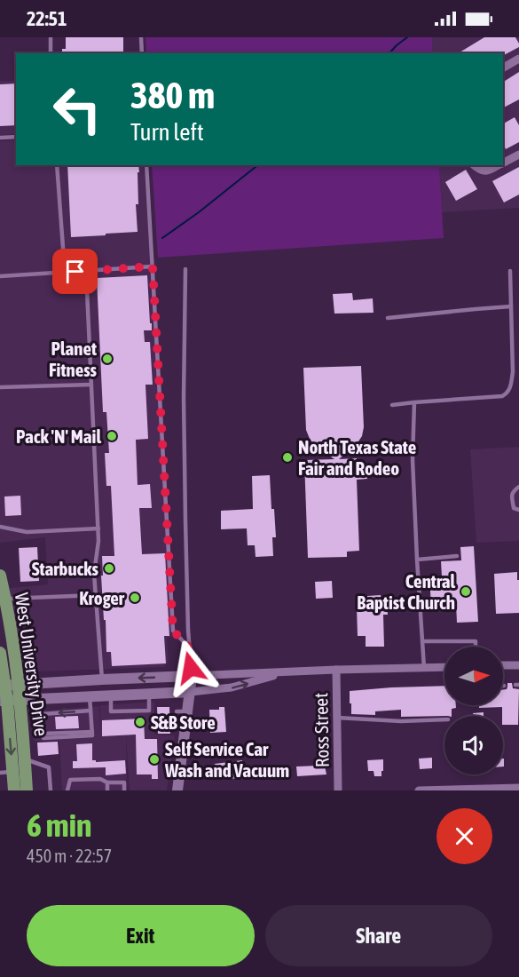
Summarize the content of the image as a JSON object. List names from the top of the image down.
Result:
{
  "streets": {
    "main road": ["West University Drive"],
    "street": ["Ross Street"]
  },
  "places": [
    "Planet Fitness",
    "Pack 'N' Mail",
    "North Texas State Fair and Rodeo",
    "Starbucks",
    "Central Baptist Church",
    "Kroger",
    "S&B Store",
    "Self Service Car Wash and Vacuum"
  ],
  "north": "right",
  "page": {
    "status": "22:51",
    "turn": ["380 m", "Turn left"],
    "heading": ["6 min", "450 m · 22:57"],
    "buttons": ["Exit", "Share"]
  }
}
